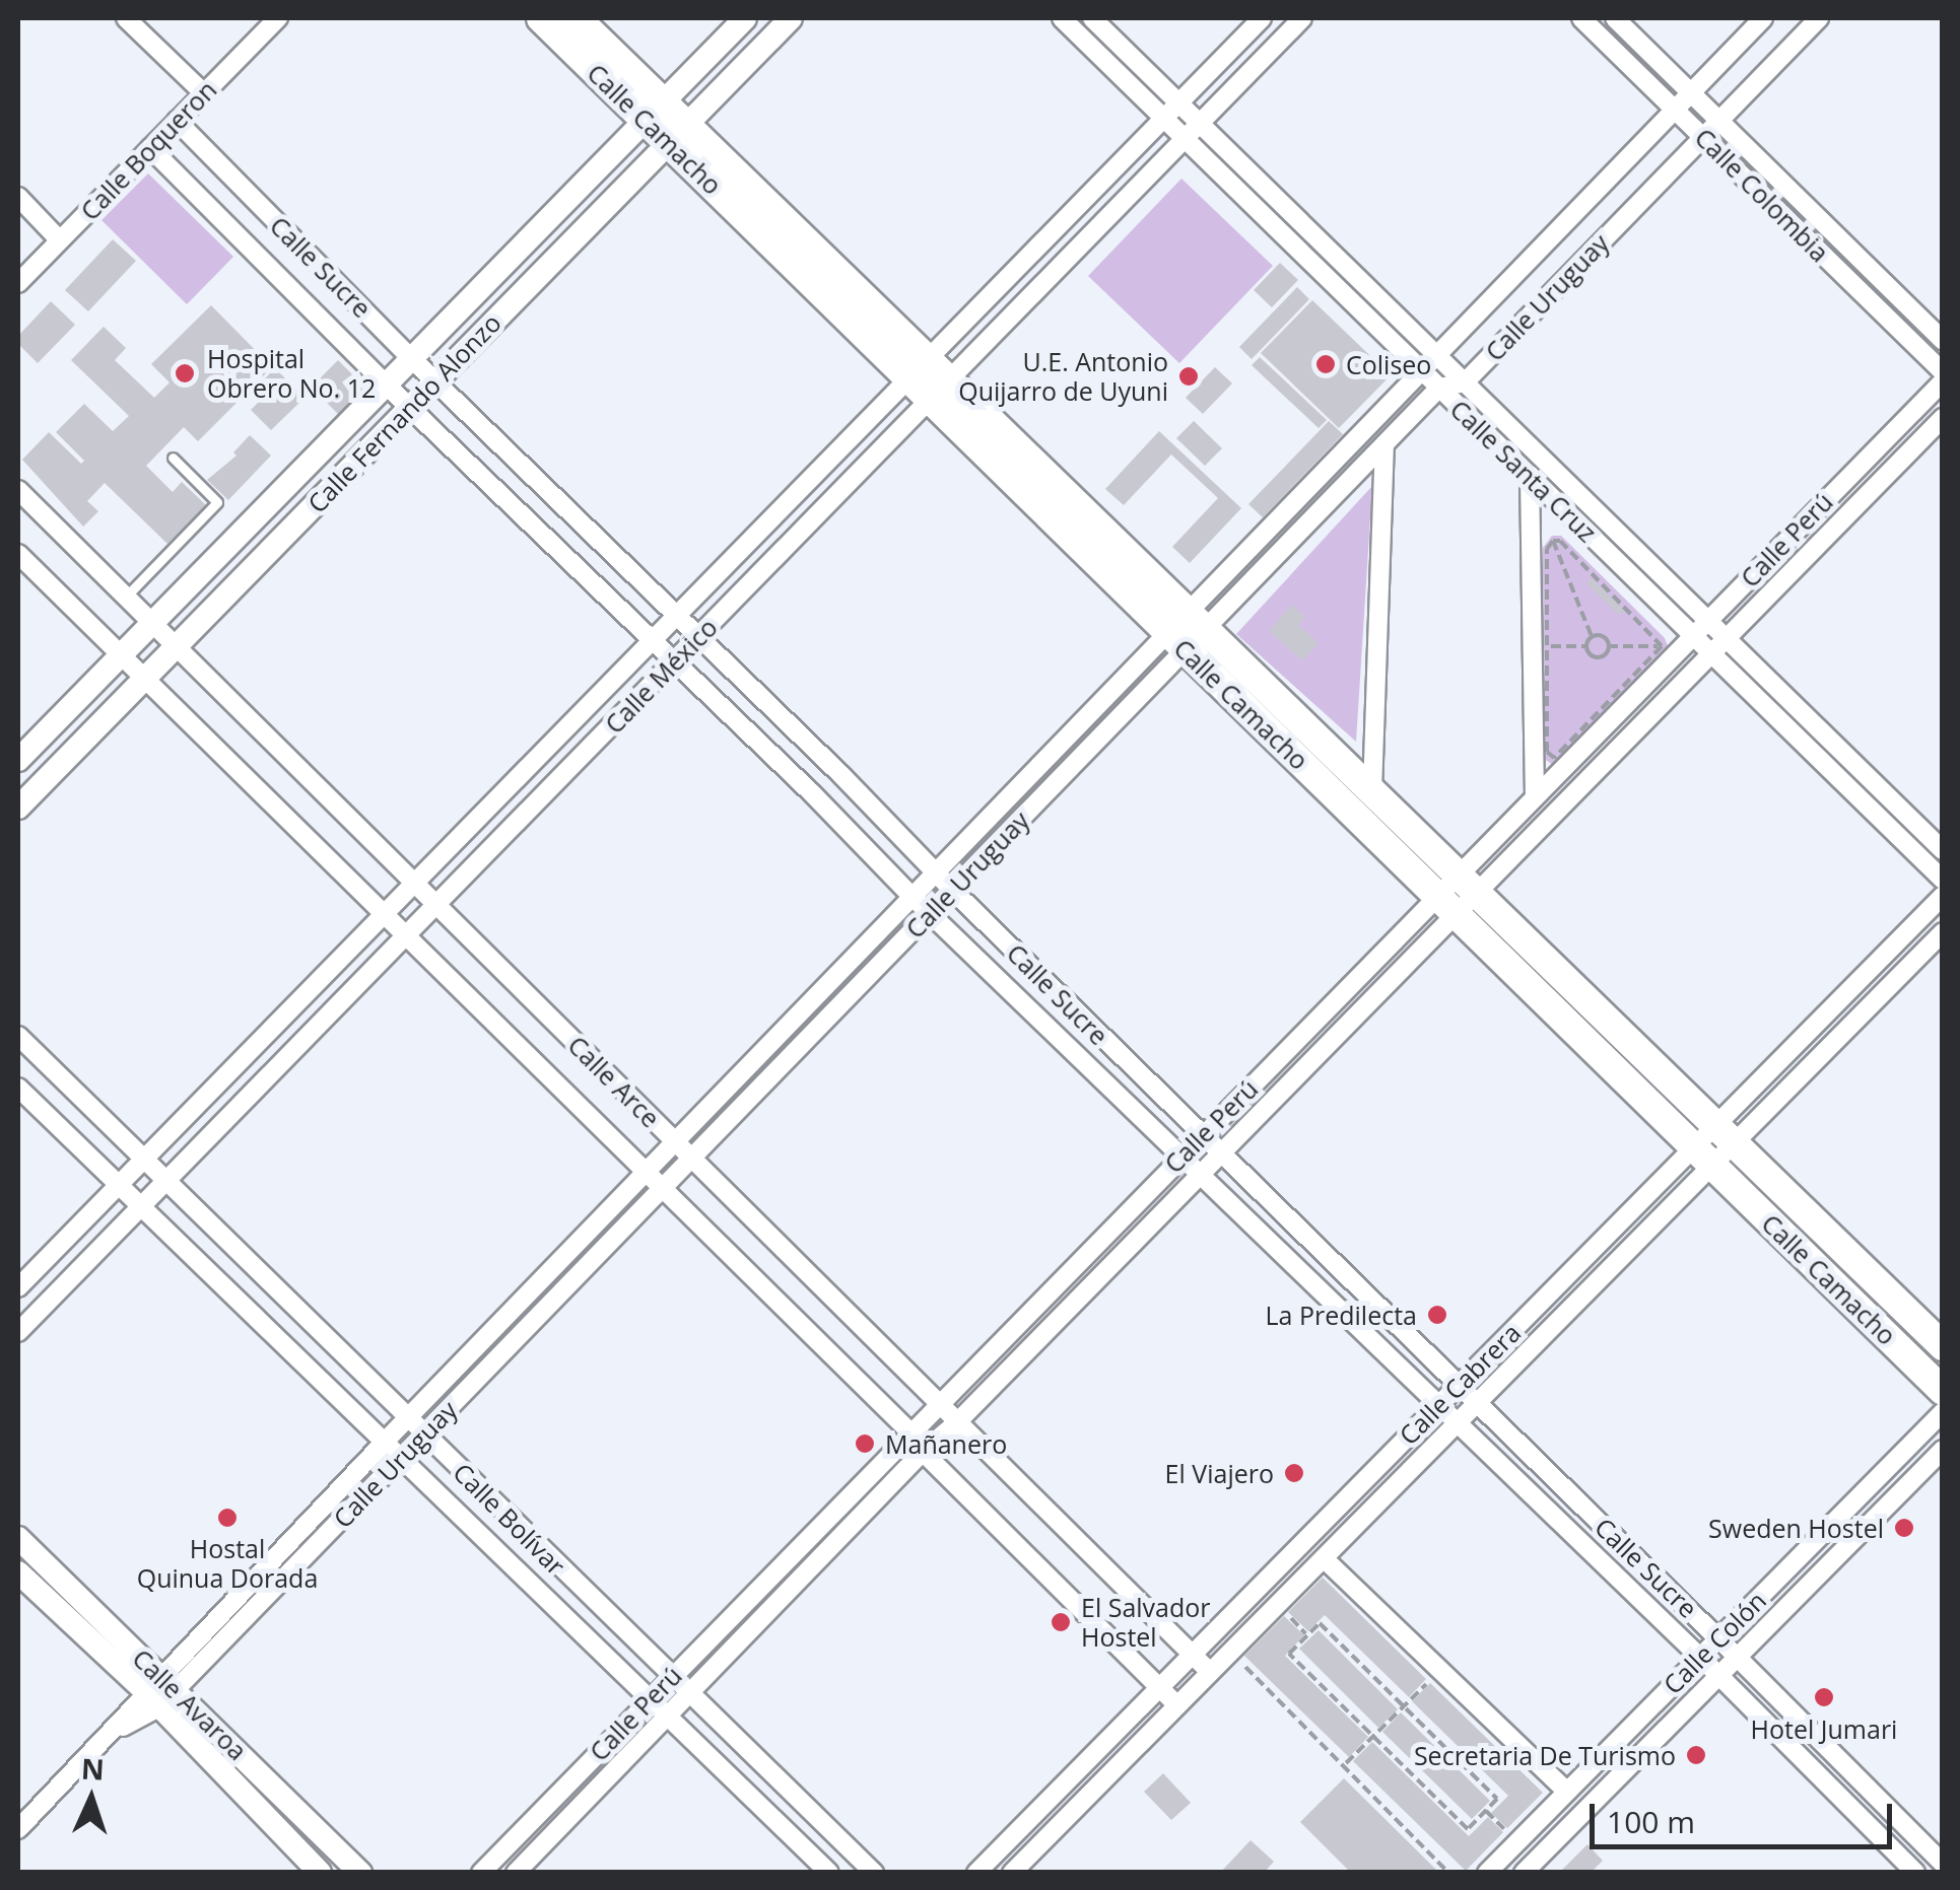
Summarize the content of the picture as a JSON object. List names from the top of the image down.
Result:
{
  "streets": {
    "highway": ["Calle Camacho"],
    "main road": ["Calle Fernando Alonzo", "Calle Avaroa"],
    "street": [
      "Calle Boqueron",
      "Calle Colombia",
      "Calle Sucre",
      "Calle Uruguay",
      "Calle Santa Cruz",
      "Calle Perú",
      "Calle México",
      "Calle Arce",
      "Calle Cabrera",
      "Calle Bolívar",
      "Calle Colón"
    ]
  },
  "crossings": [
    ["Calle Camacho", "Calle Uruguay"],
    ["Calle Camacho", "Calle Fernando Alonzo"],
    ["Calle Camacho", "Calle Perú"],
    ["Calle Camacho", "Calle México"],
    ["Calle Camacho", "Calle Cabrera"],
    ["Calle Boqueron", "Calle Sucre"],
    ["Calle Colombia", "Calle Uruguay"],
    ["Calle Sucre", "Calle Uruguay"],
    ["Calle Sucre", "Calle Fernando Alonzo"],
    ["Calle Sucre", "Calle Perú"],
    ["Calle Sucre", "Calle México"],
    ["Calle Sucre", "Calle Cabrera"],
    ["Calle Sucre", "Calle Colón"],
    ["Calle Uruguay", "Calle Santa Cruz"],
    ["Calle Uruguay", "Calle Arce"],
    ["Calle Uruguay", "Calle Bolívar"],
    ["Calle Uruguay", "Calle Avaroa"],
    ["Calle Fernando Alonzo", "Calle Arce"],
    ["Calle Santa Cruz", "Calle Perú"],
    ["Calle Santa Cruz", "Calle México"],
    ["Calle Perú", "Calle Arce"],
    ["Calle Perú", "Calle Bolívar"],
    ["Calle México", "Calle Arce"],
    ["Calle México", "Calle Bolívar"],
    ["Calle Arce", "Calle Cabrera"]
  ],
  "places": [
    "Coliseo",
    "Hospital Obrero No. 12",
    "U.E. Antonio Quijarro de Uyuni",
    "La Predilecta",
    "Mañanero",
    "El Viajero",
    "Hostal Quinua Dorada",
    "Sweden Hostel",
    "El Salvador Hostel",
    "Hotel Jumari",
    "Secretaria De Turismo"
  ],
  "scale_bar": "100 m",
  "north": "top"
}
